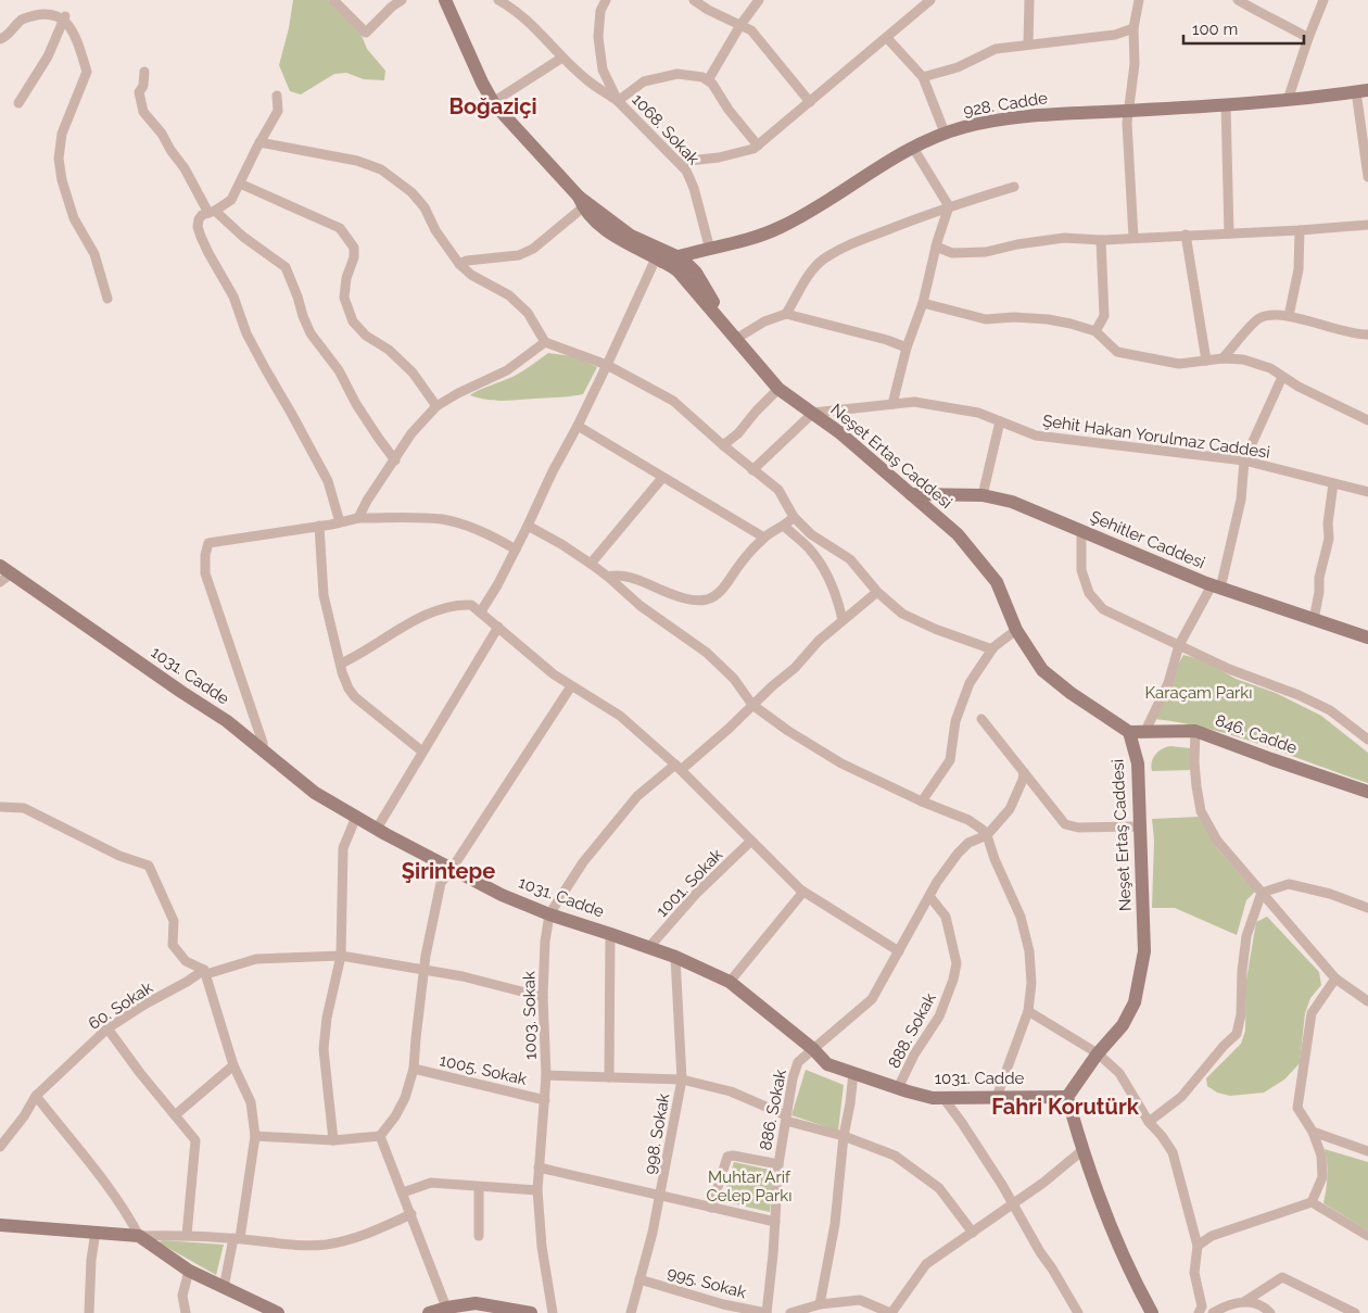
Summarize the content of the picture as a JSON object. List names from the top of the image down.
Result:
{
  "streets": {
    "street": [
      "928. Cadde",
      "1068. Sokak",
      "Şehit Hakan Yorulmaz Caddesi",
      "Neşet Ertaş Caddesi",
      "Şehitler Caddesi",
      "1031. Cadde",
      "846. Cadde",
      "1001. Sokak",
      "60. Sokak",
      "1003. Sokak",
      "888. Sokak",
      "1005. Sokak",
      "886. Sokak",
      "998. Sokak",
      "995. Sokak"
    ]
  },
  "crossings": [
    ["928. Cadde", "1068. Sokak"],
    ["928. Cadde", "Neşet Ertaş Caddesi"],
    ["Şehit Hakan Yorulmaz Caddesi", "Neşet Ertaş Caddesi"],
    ["Neşet Ertaş Caddesi", "Şehitler Caddesi"],
    ["Neşet Ertaş Caddesi", "1031. Cadde"],
    ["Neşet Ertaş Caddesi", "846. Cadde"],
    ["1031. Cadde", "1001. Sokak"],
    ["1031. Cadde", "1003. Sokak"],
    ["1031. Cadde", "888. Sokak"],
    ["1031. Cadde", "886. Sokak"],
    ["1031. Cadde", "998. Sokak"],
    ["60. Sokak", "1003. Sokak"],
    ["1003. Sokak", "1005. Sokak"],
    ["888. Sokak", "886. Sokak"],
    ["886. Sokak", "995. Sokak"],
    ["998. Sokak", "995. Sokak"]
  ],
  "districts": ["Boğaziçi", "Şirintepe", "Fahri Korutürk"],
  "parks": ["Karaçam Parkı", "Muhtar Arif Celep Parkı"],
  "scale_bar": "100 m"
}
